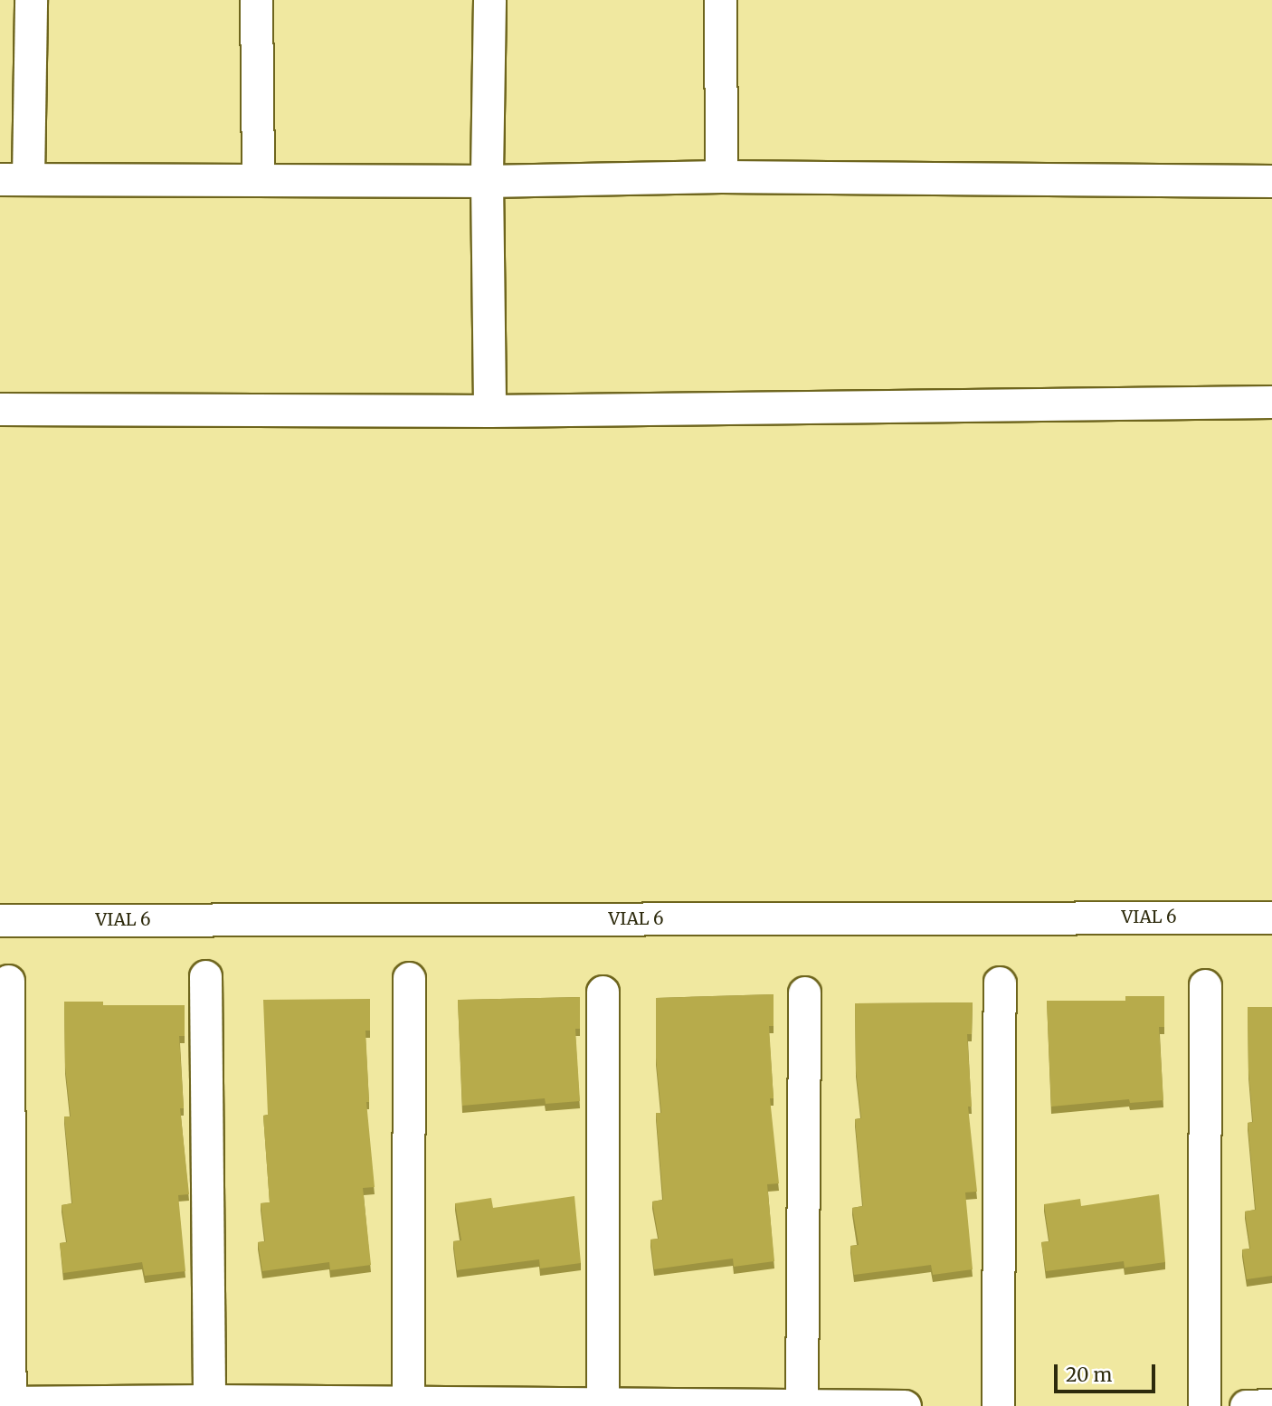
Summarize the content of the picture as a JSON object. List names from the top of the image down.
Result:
{
  "streets": {
    "street": ["VIAL 6"]
  },
  "scale_bar": "20 m"
}
